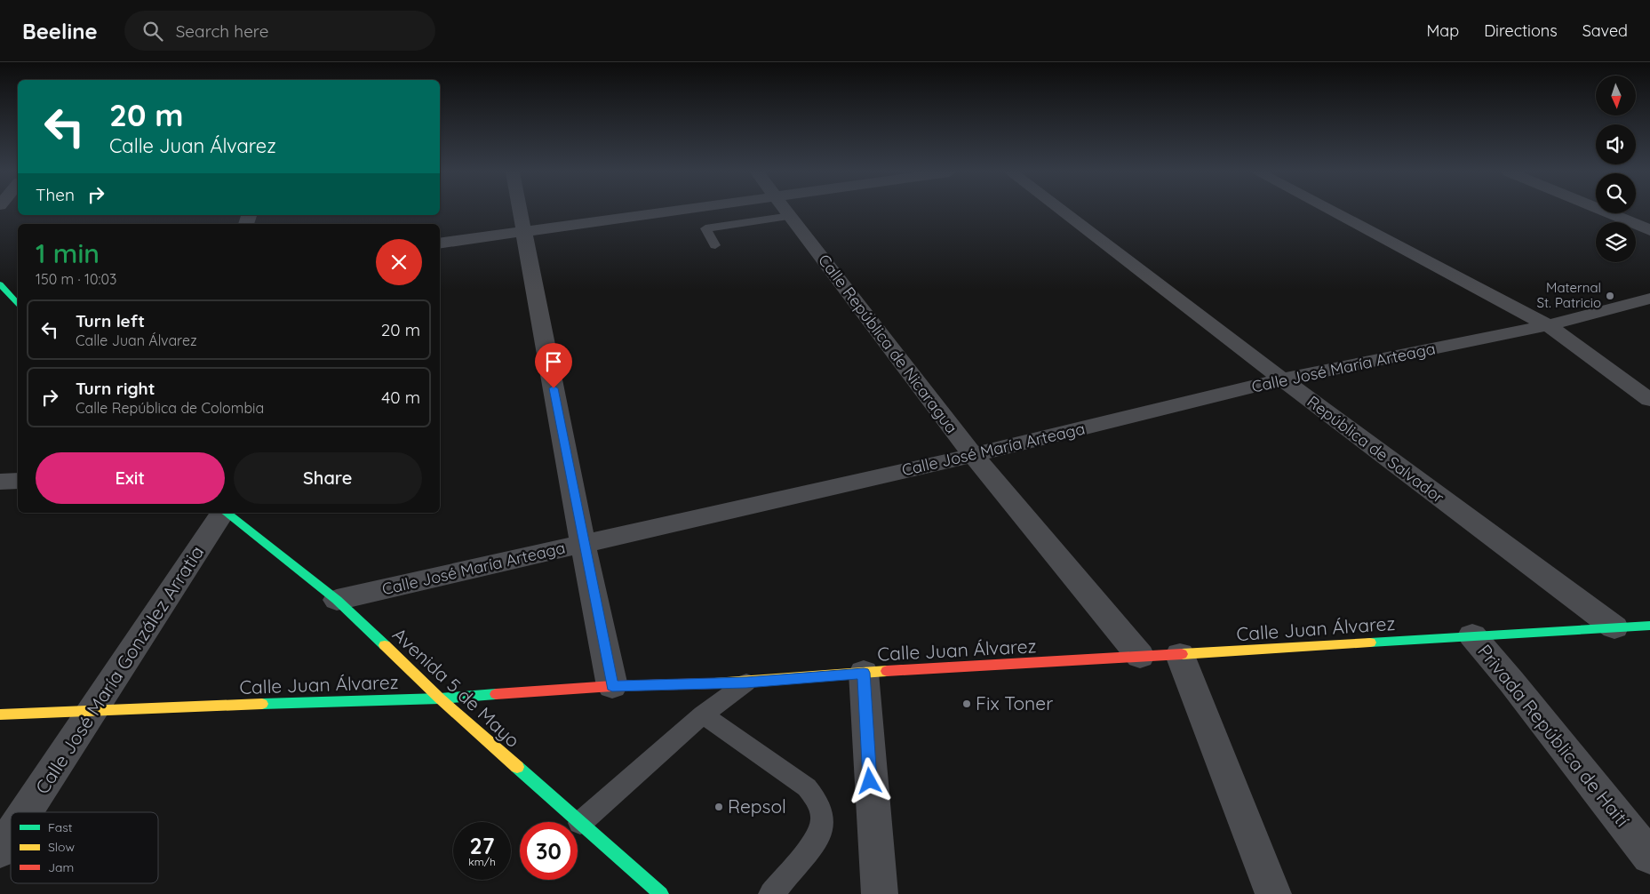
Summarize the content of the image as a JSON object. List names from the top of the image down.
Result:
{
  "streets": {
    "street": [
      "Calle República de Nicaragua",
      "Calle José María Arteaga",
      "República de Salvador",
      "Calle Juan Álvarez",
      "Calle José María González Arratia",
      "Avenida 5 de Mayo",
      "Privada República de Haití"
    ]
  },
  "crossings": [
    ["Calle República de Nicaragua", "Calle José María Arteaga"],
    ["Calle República de Nicaragua", "Calle Juan Álvarez"],
    ["Calle José María Arteaga", "República de Salvador"],
    ["Calle José María Arteaga", "Avenida 5 de Mayo"],
    ["República de Salvador", "Calle Juan Álvarez"],
    ["Calle Juan Álvarez", "Calle José María González Arratia"],
    ["Calle Juan Álvarez", "Avenida 5 de Mayo"],
    ["Calle Juan Álvarez", "Privada República de Haití"]
  ],
  "places": ["Maternal St. Patricio", "Fix Toner", "Repsol"],
  "legend": ["Fast", "Slow", "Jam"],
  "north": "bottom",
  "page": {
    "header": "Beeline",
    "search": "Search here",
    "nav": ["Map", "Directions", "Saved"],
    "turn": ["20 m", "Calle Juan Álvarez"],
    "then": "Then",
    "heading": ["1 min", "150 m · 10:03"],
    "list": [
      {
        "name": "Turn left",
        "note": "Calle Juan Álvarez",
        "value": "20 m"
      },
      {
        "name": "Turn right",
        "note": "Calle República de Colombia",
        "value": "40 m"
      }
    ],
    "buttons": ["Exit", "Share"],
    "speed": "27 km/h",
    "limit": "30"
  }
}
